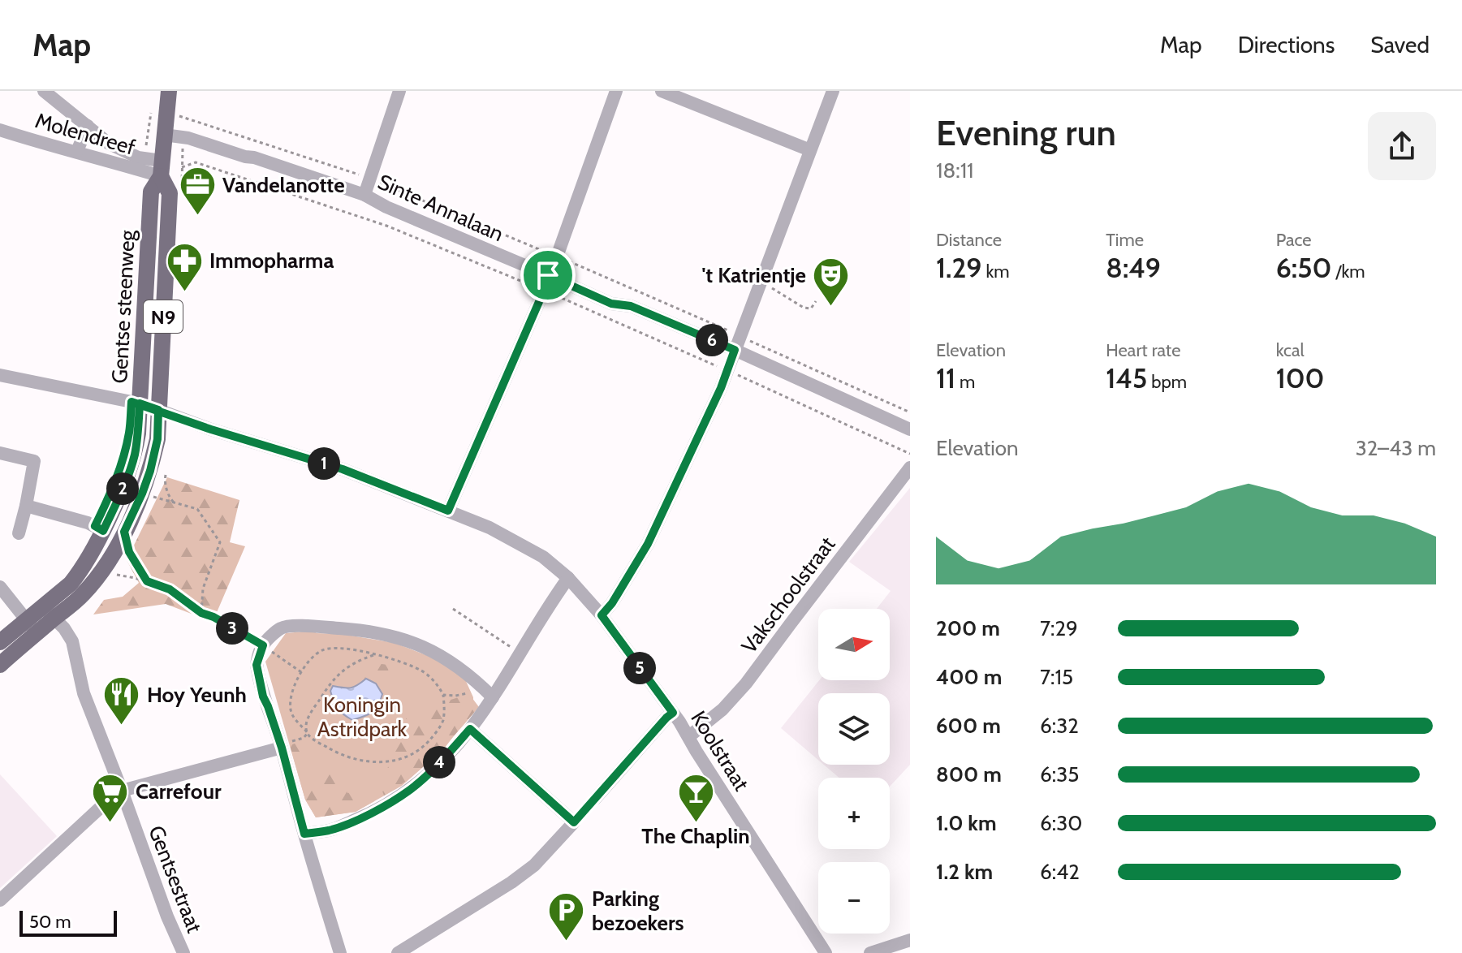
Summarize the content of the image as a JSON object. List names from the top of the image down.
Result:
{
  "streets": {
    "main road": ["Gentse steenweg", "N9"],
    "street": [
      "Molendreef",
      "Sinte Annalaan",
      "Vakschoolstraat",
      "Koolstraat",
      "Gentsestraat"
    ]
  },
  "crossings": [
    ["Molendreef", "Gentse steenweg"],
    ["Sinte Annalaan", "Gentse steenweg"],
    ["Gentse steenweg", "N9"],
    ["Gentse steenweg", "Koolstraat"],
    ["Gentse steenweg", "Gentsestraat"],
    ["N9", "Gentsestraat"],
    ["Vakschoolstraat", "Koolstraat"]
  ],
  "parks": ["Koningin Astridpark"],
  "places": {
    "office": ["Vandelanotte"],
    "pharmacy": ["Immopharma"],
    "theatre": ["'t Katrientje"],
    "restaurant": ["Hoy Yeunh"],
    "supermarket": ["Carrefour"],
    "bar": ["The Chaplin"],
    "parking": ["Parking bezoekers"]
  },
  "scale_bar": "50 m",
  "north": "right",
  "page": {
    "header": "Map",
    "nav": ["Map", "Directions", "Saved"],
    "heading": ["Evening run", "18:11"],
    "stats": [
      ["Distance", "1.29 km"],
      ["Time", "8:49"],
      ["Pace", "6:50 /km"],
      ["Elevation", "11 m"],
      ["Heart rate", "145 bpm"],
      ["kcal", "100"]
    ],
    "pins": [
      "6",
      "1",
      "2",
      "3",
      "5",
      "4"
    ],
    "chart": ["Elevation", "32–43 m"],
    "list": [
      {
        "name": "200 m",
        "note": "7:29"
      },
      {
        "name": "400 m",
        "note": "7:15"
      },
      {
        "name": "600 m",
        "note": "6:32"
      },
      {
        "name": "800 m",
        "note": "6:35"
      },
      {
        "name": "1.0 km",
        "note": "6:30"
      },
      {
        "name": "1.2 km",
        "note": "6:42"
      }
    ],
    "map_buttons": ["+", "−"],
    "scale": "50 m"
  }
}
